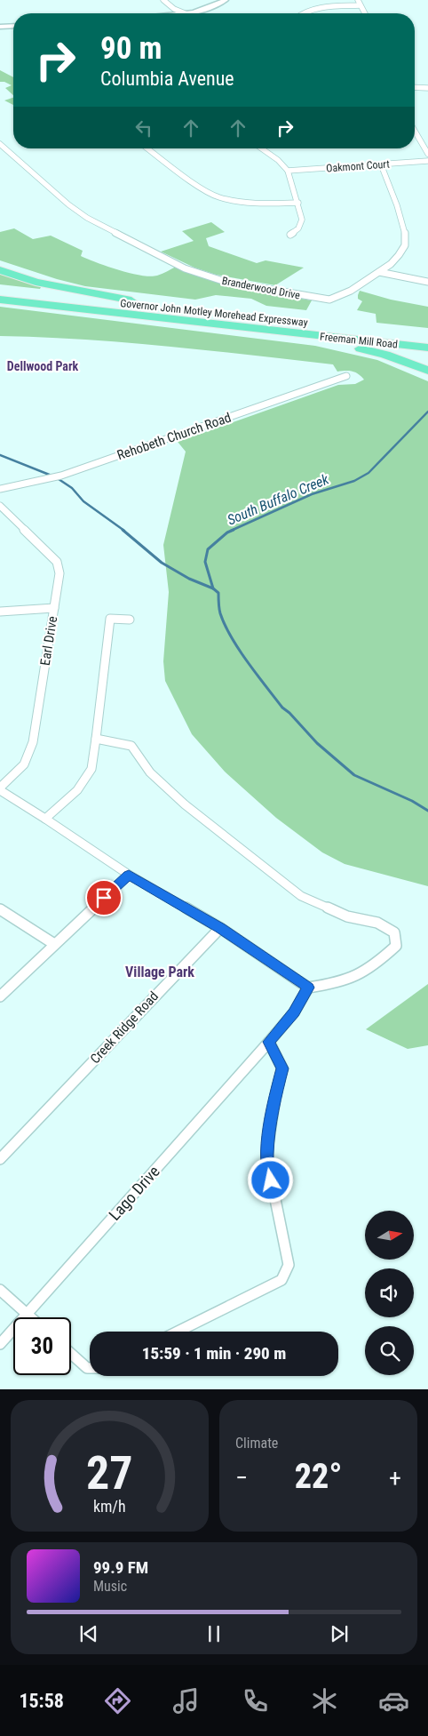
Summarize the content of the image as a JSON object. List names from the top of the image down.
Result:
{
  "streets": {
    "highway": ["Governor John Motley Morehead Expressway", "Freeman Mill Road"],
    "street": [
      "Oakmont Court",
      "Branderwood Drive",
      "Rehobeth Church Road",
      "Earl Drive",
      "Creek Ridge Road",
      "Lago Drive"
    ]
  },
  "crossings": [
    ["Oakmont Court", "Branderwood Drive"],
    ["Governor John Motley Morehead Expressway", "Freeman Mill Road"]
  ],
  "districts": ["Dellwood Park", "Village Park"],
  "water": ["South Buffalo Creek"],
  "north": "right",
  "page": {
    "turn": ["90 m", "Columbia Avenue"],
    "limit": "30",
    "trip": "15:59 · 1 min · 290 m",
    "tile": "Climate",
    "heat": ["−", "22°", "+"],
    "song": ["99.9 FM", "Music"],
    "tabs": "15:58",
    "gauge": ["27", "km/h"]
  }
}
